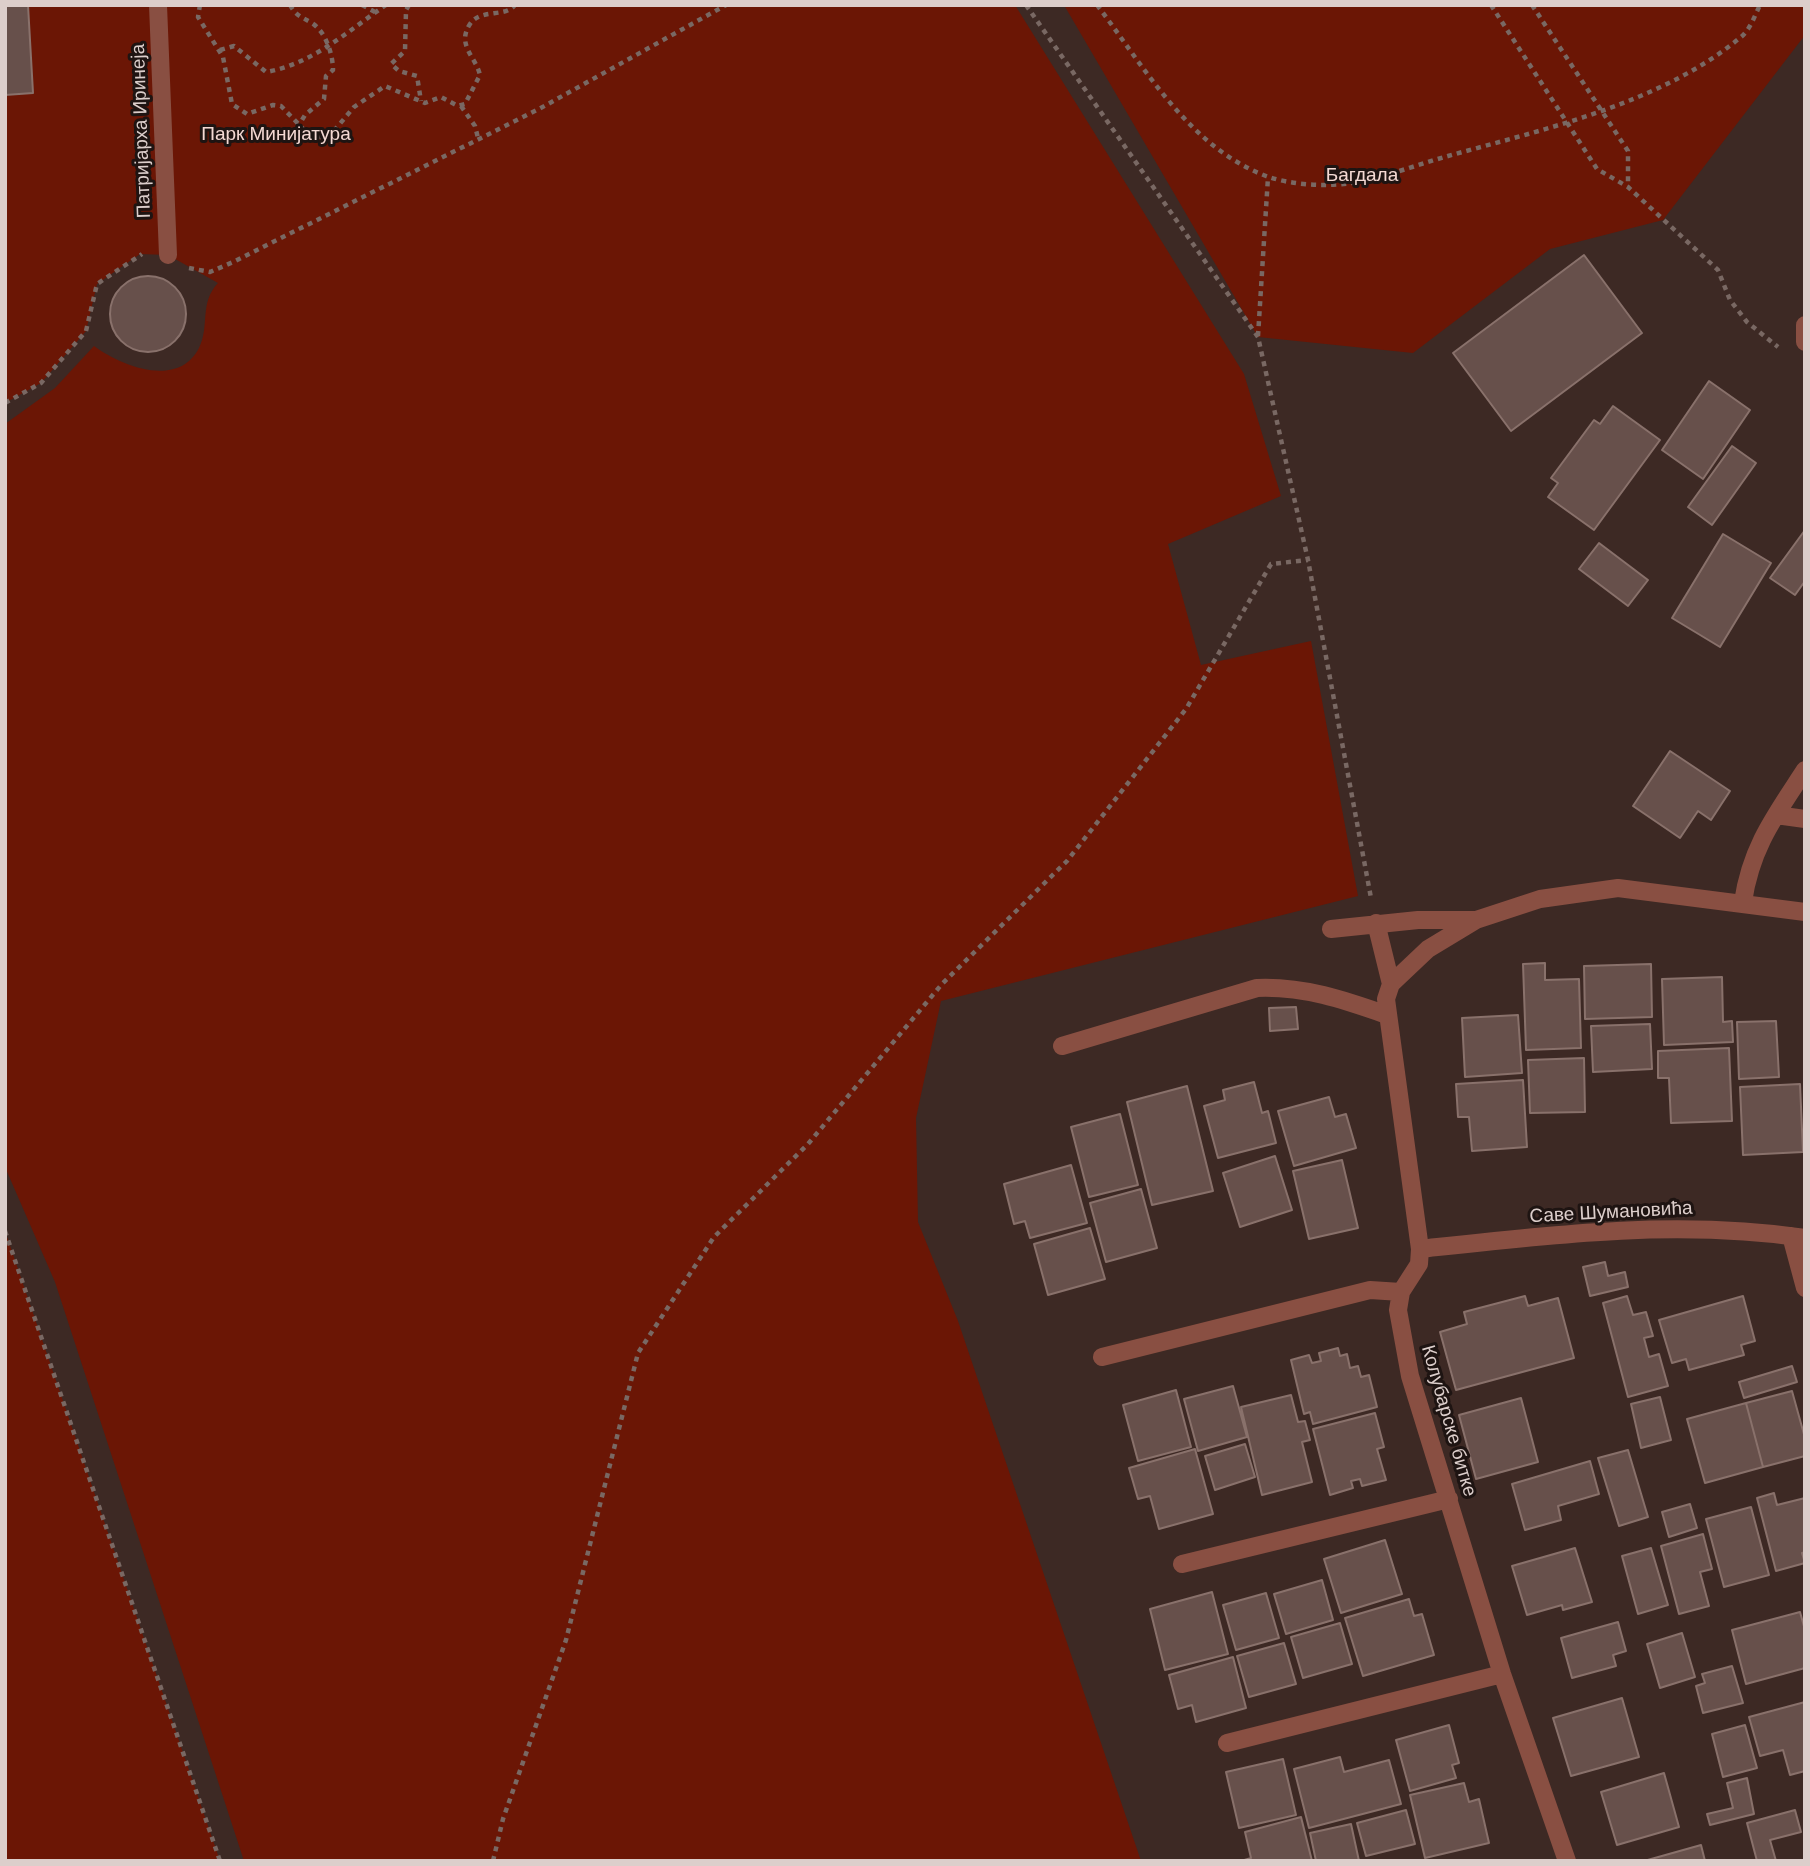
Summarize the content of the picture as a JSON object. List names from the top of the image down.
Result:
{
  "streets": {
    "street": ["Патријарха Иринеја", "Саве Шумановића", "Колубарске битке"]
  },
  "parks": ["Парк Минијатура", "Багдала"]
}
